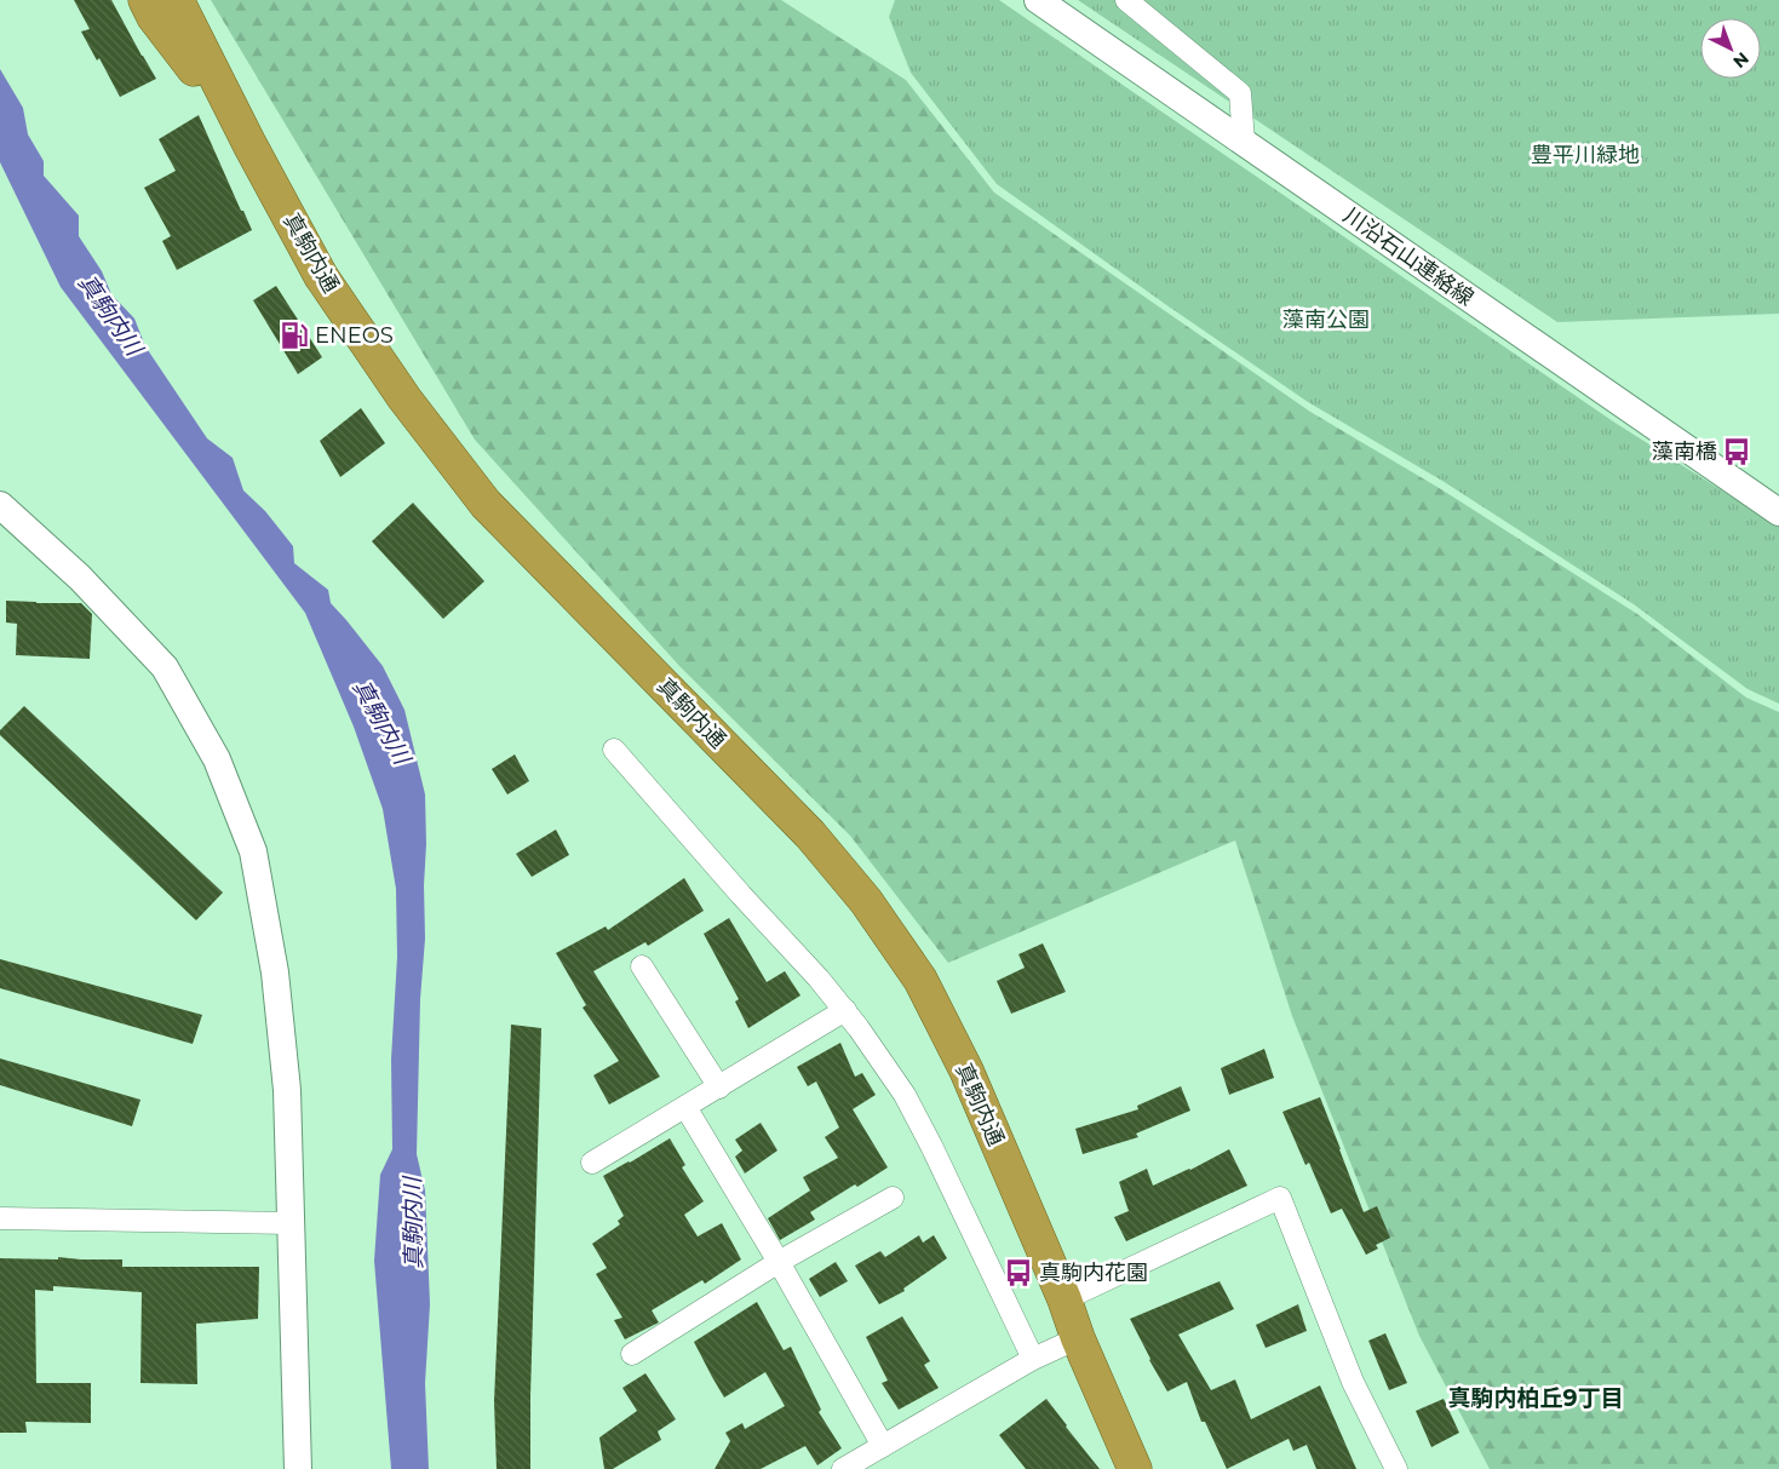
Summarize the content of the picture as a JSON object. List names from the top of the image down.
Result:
{
  "streets": {
    "highway": ["真駒内通"],
    "street": ["川沿石山連絡線"]
  },
  "districts": ["真駒内柏丘9丁目"],
  "water": ["真駒内川"],
  "parks": ["豊平川緑地", "藻南公園"],
  "places": {
    "fuel station": ["ENEOS"],
    "bus stop": ["藻南橋", "真駒内花園"]
  },
  "north": "bottom right"
}
